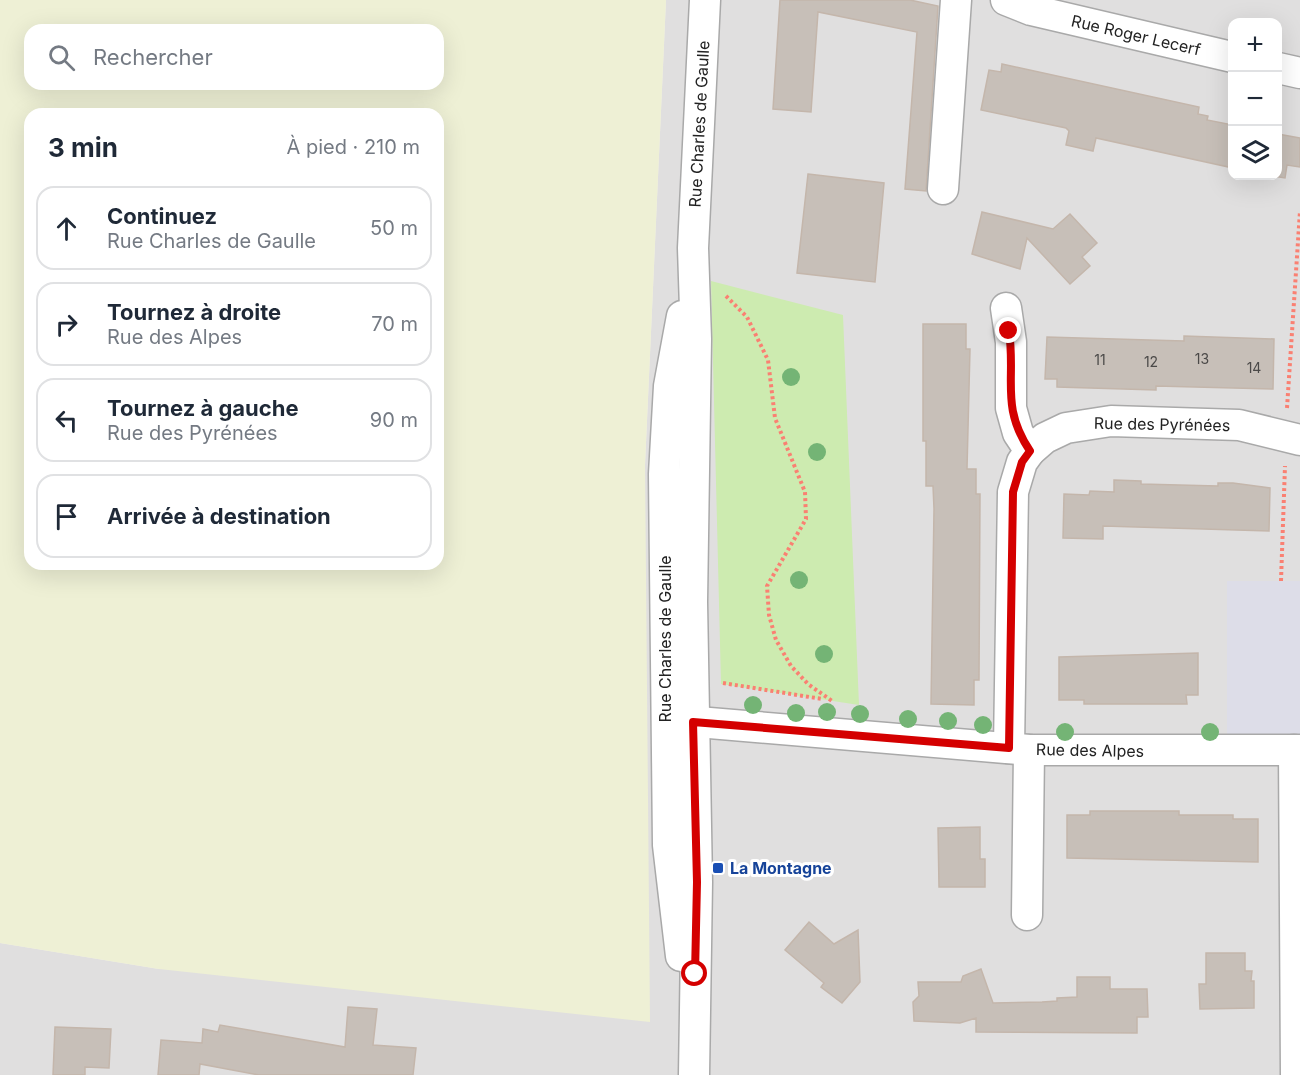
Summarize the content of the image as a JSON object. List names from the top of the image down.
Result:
{
  "streets": {
    "street": [
      "Rue Roger Lecerf",
      "Rue Charles de Gaulle",
      "Rue des Pyrénées",
      "Rue des Alpes"
    ]
  },
  "crossings": [
    ["Rue Charles de Gaulle", "Rue des Alpes"],
    ["Rue des Pyrénées", "Rue des Alpes"]
  ],
  "places": {
    "transit": ["La Montagne"]
  },
  "house_numbers": [
    "13",
    "11",
    "12",
    "14"
  ],
  "page": {
    "map_buttons": ["+", "−"],
    "search": "Rechercher",
    "heading": ["3 min", "À pied · 210 m"],
    "list": [
      ["Continuez", "Rue Charles de Gaulle", "50 m"],
      ["Tournez à droite", "Rue des Alpes", "70 m"],
      ["Tournez à gauche", "Rue des Pyrénées", "90 m"],
      "Arrivée à destination"
    ]
  }
}
